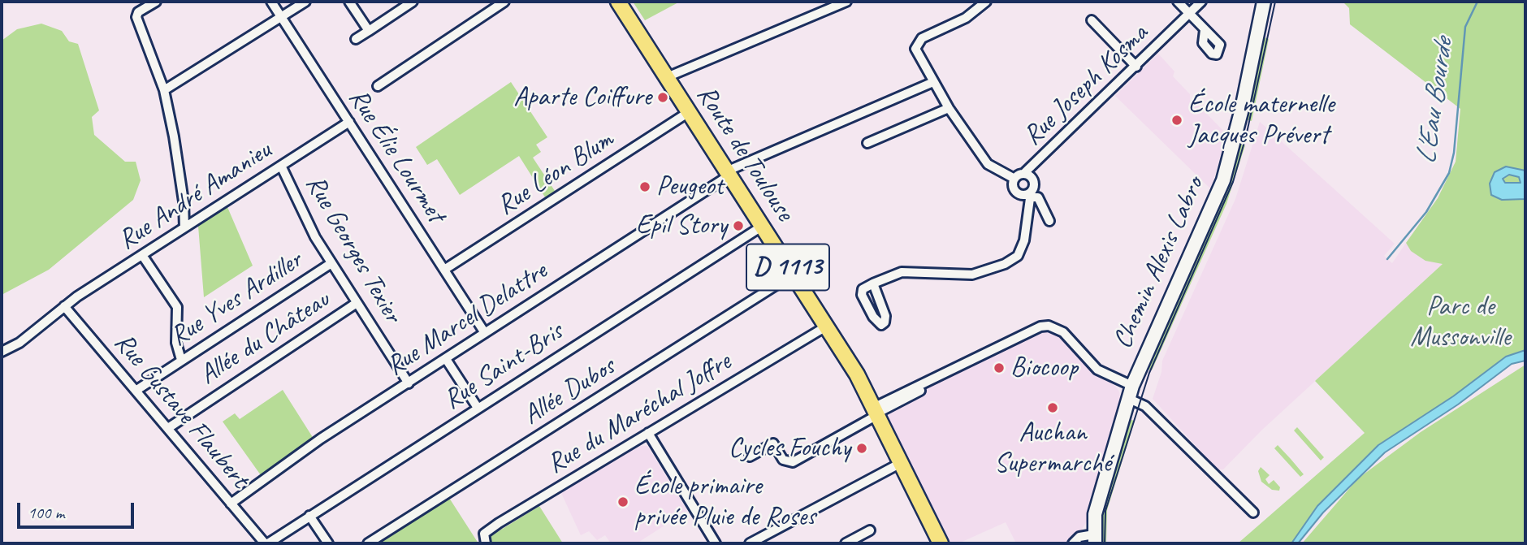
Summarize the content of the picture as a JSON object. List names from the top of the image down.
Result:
{
  "streets": {
    "main road": ["Route de Toulouse", "D 1113"],
    "street": [
      "Rue Joseph Kosma",
      "Rue Élie Lourmet",
      "Rue Léon Blum",
      "Rue André Amanieu",
      "Rue Georges Texier",
      "Chemin Alexis Labro",
      "Rue Yves Ardiller",
      "Rue Marcel Delattre",
      "Allée du Château",
      "Rue Saint-Bris",
      "Allée Dubos",
      "Rue Gustave Flaubert",
      "Rue du Maréchal Joffre"
    ]
  },
  "crossings": [
    ["Route de Toulouse", "Rue Léon Blum"],
    ["Route de Toulouse", "Rue Marcel Delattre"],
    ["Route de Toulouse", "Rue Saint-Bris"],
    ["Route de Toulouse", "Allée Dubos"],
    ["Route de Toulouse", "Rue du Maréchal Joffre"],
    ["Rue Élie Lourmet", "Rue Léon Blum"],
    ["Rue Élie Lourmet", "Rue André Amanieu"],
    ["Rue Élie Lourmet", "Rue Marcel Delattre"],
    ["Rue André Amanieu", "Rue Georges Texier"],
    ["Rue André Amanieu", "Rue Gustave Flaubert"],
    ["Rue Georges Texier", "Rue Yves Ardiller"],
    ["Rue Georges Texier", "Rue Marcel Delattre"],
    ["Rue Georges Texier", "Allée du Château"],
    ["Rue Yves Ardiller", "Rue Gustave Flaubert"],
    ["Rue Marcel Delattre", "Rue Gustave Flaubert"],
    ["Allée du Château", "Rue Gustave Flaubert"],
    ["Rue Saint-Bris", "Rue Gustave Flaubert"]
  ],
  "water": ["L'Eau Bourde"],
  "parks": ["Parc de Mussonville"],
  "places": [
    "Aparte Coiffure",
    "École maternelle Jacques Prévert",
    "Peugeot",
    "Epil Story",
    "Biocoop",
    "Auchan Supermarché",
    "Cycles Fouchy",
    "École primaire privée Pluie de Roses"
  ],
  "scale_bar": "100 m"
}
